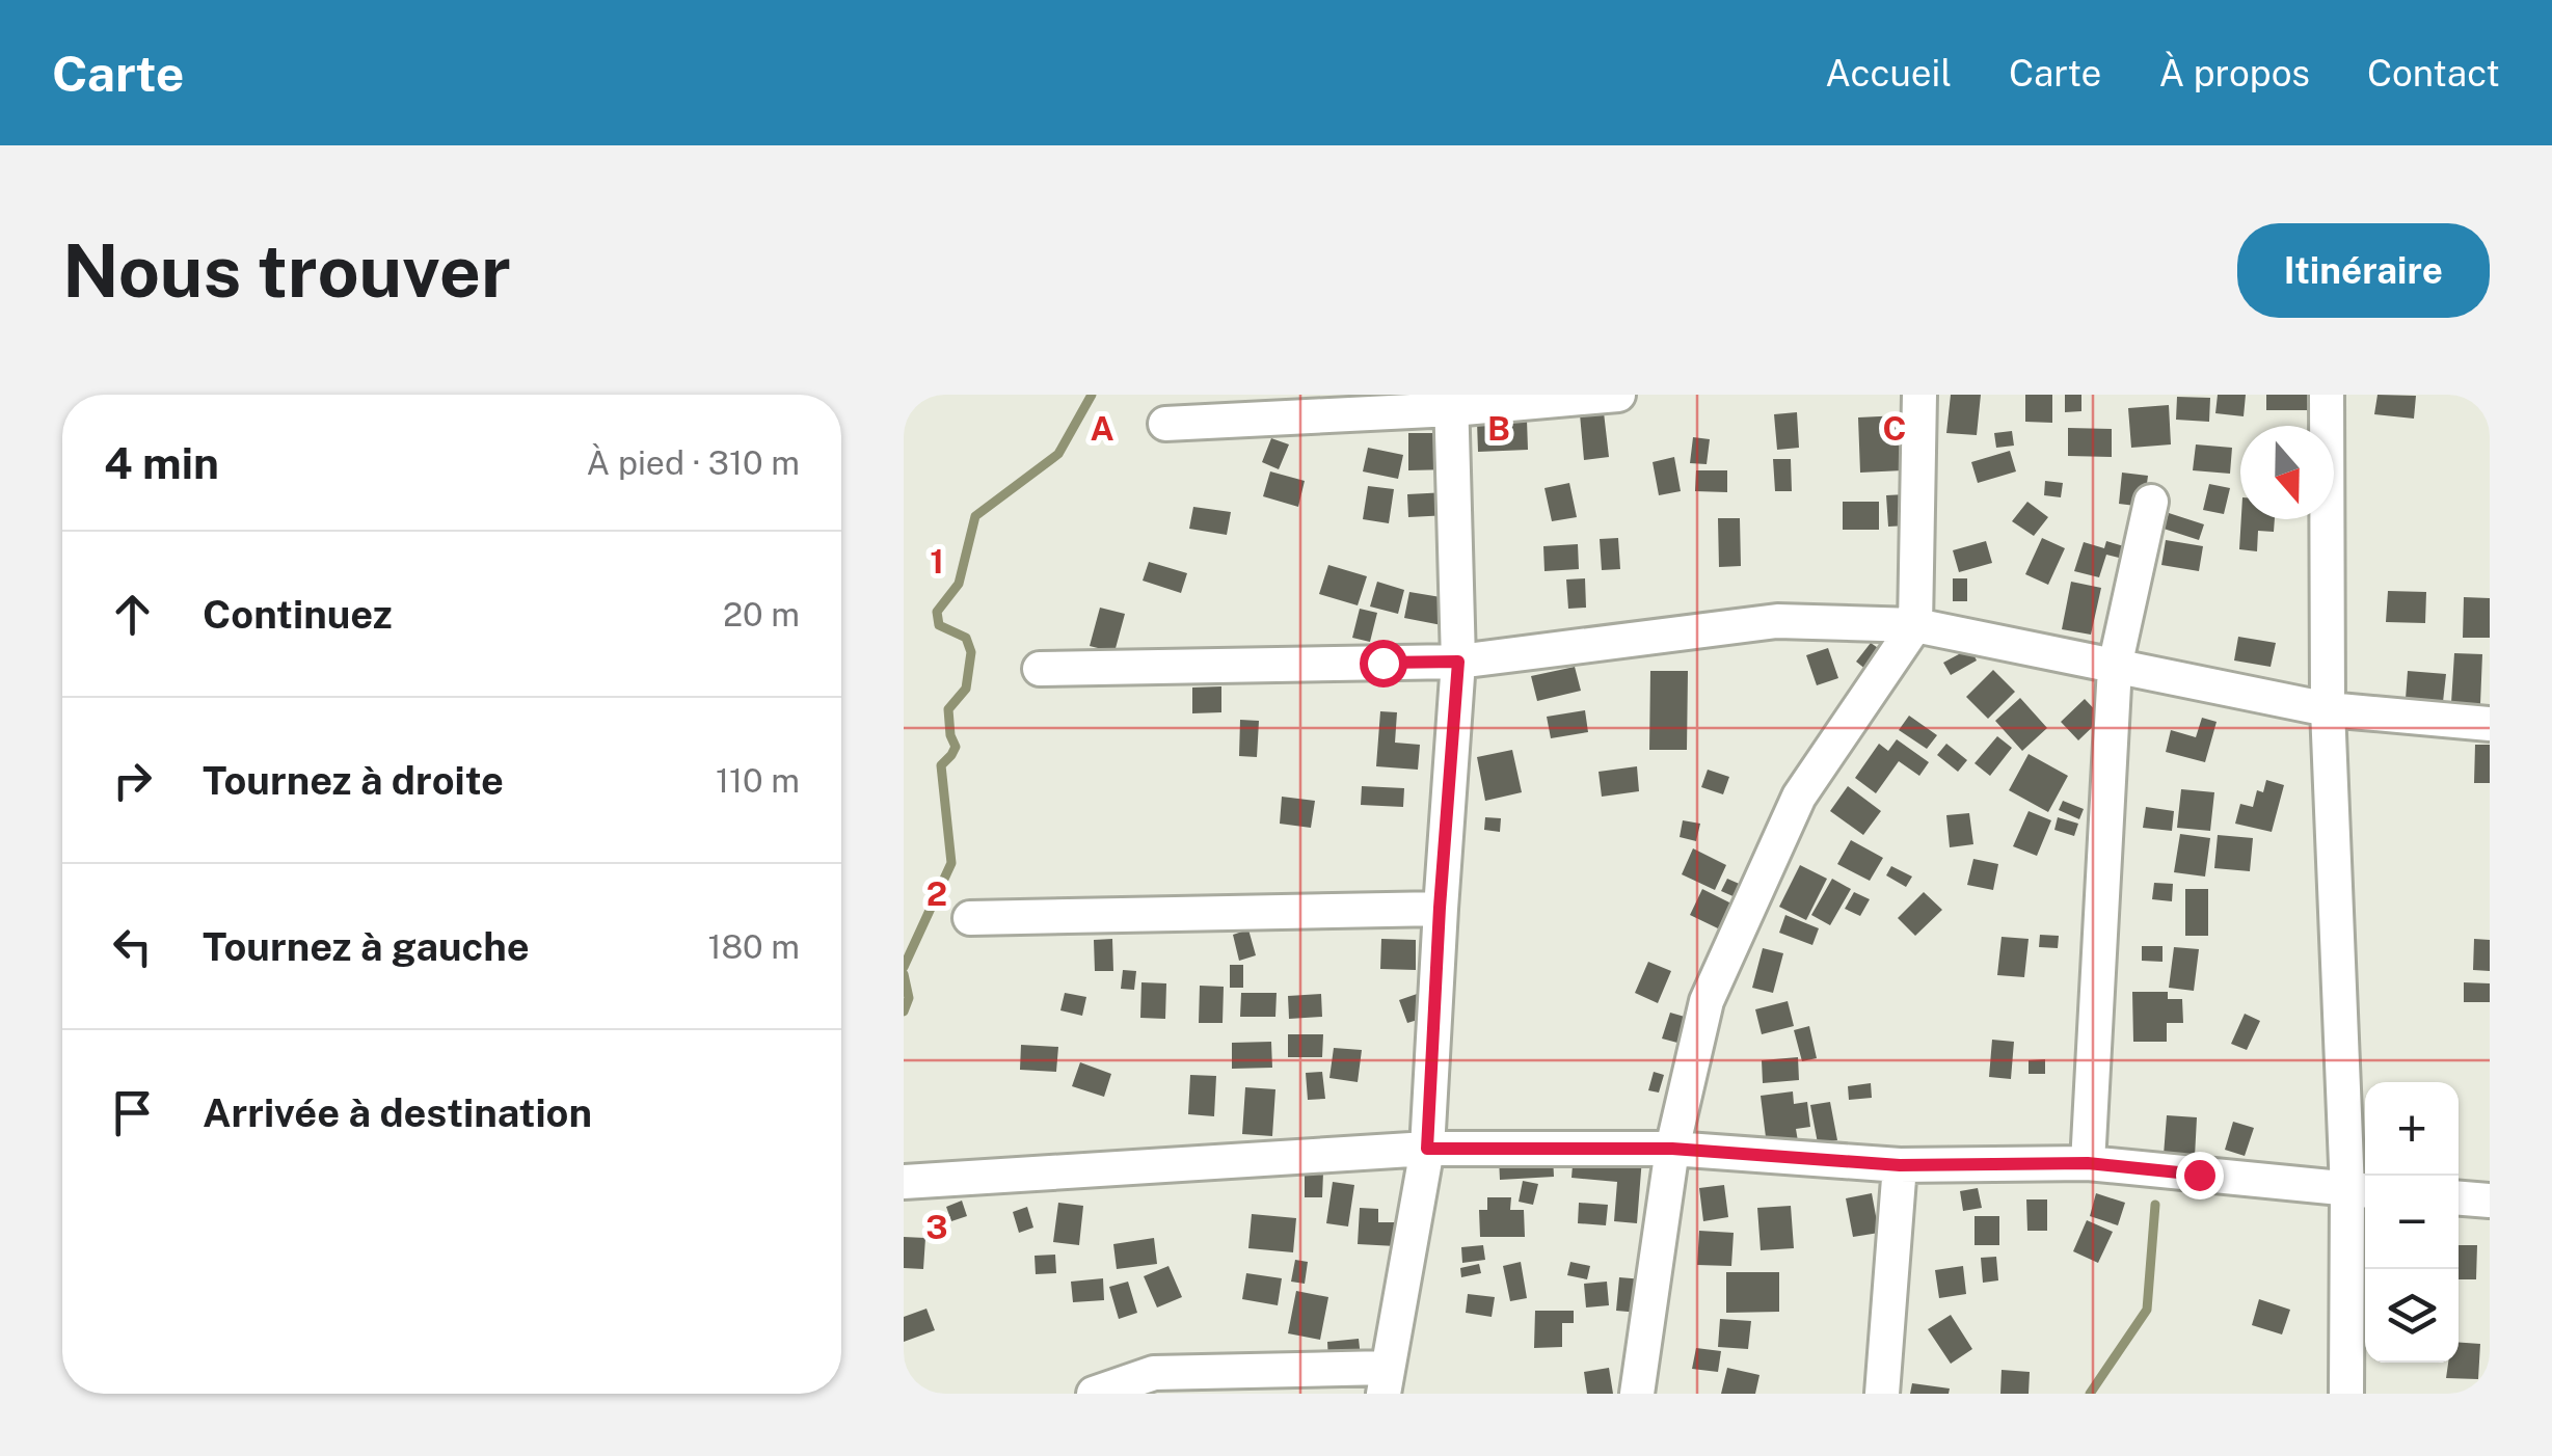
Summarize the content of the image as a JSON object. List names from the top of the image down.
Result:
{
  "north": "bottom",
  "page": {
    "header": "Carte",
    "nav": [
      "Accueil",
      "Carte",
      "À propos",
      "Contact"
    ],
    "buttons": "Itinéraire",
    "title": "Nous trouver",
    "heading": ["4 min", "À pied · 310 m"],
    "list": [
      ["Continuez", "20 m"],
      ["Tournez à droite", "110 m"],
      ["Tournez à gauche", "180 m"],
      "Arrivée à destination"
    ],
    "map_buttons": ["+", "−"]
  },
  "grid": {
    "columns": ["A", "B", "C"],
    "rows": ["1", "2", "3"]
  }
}
